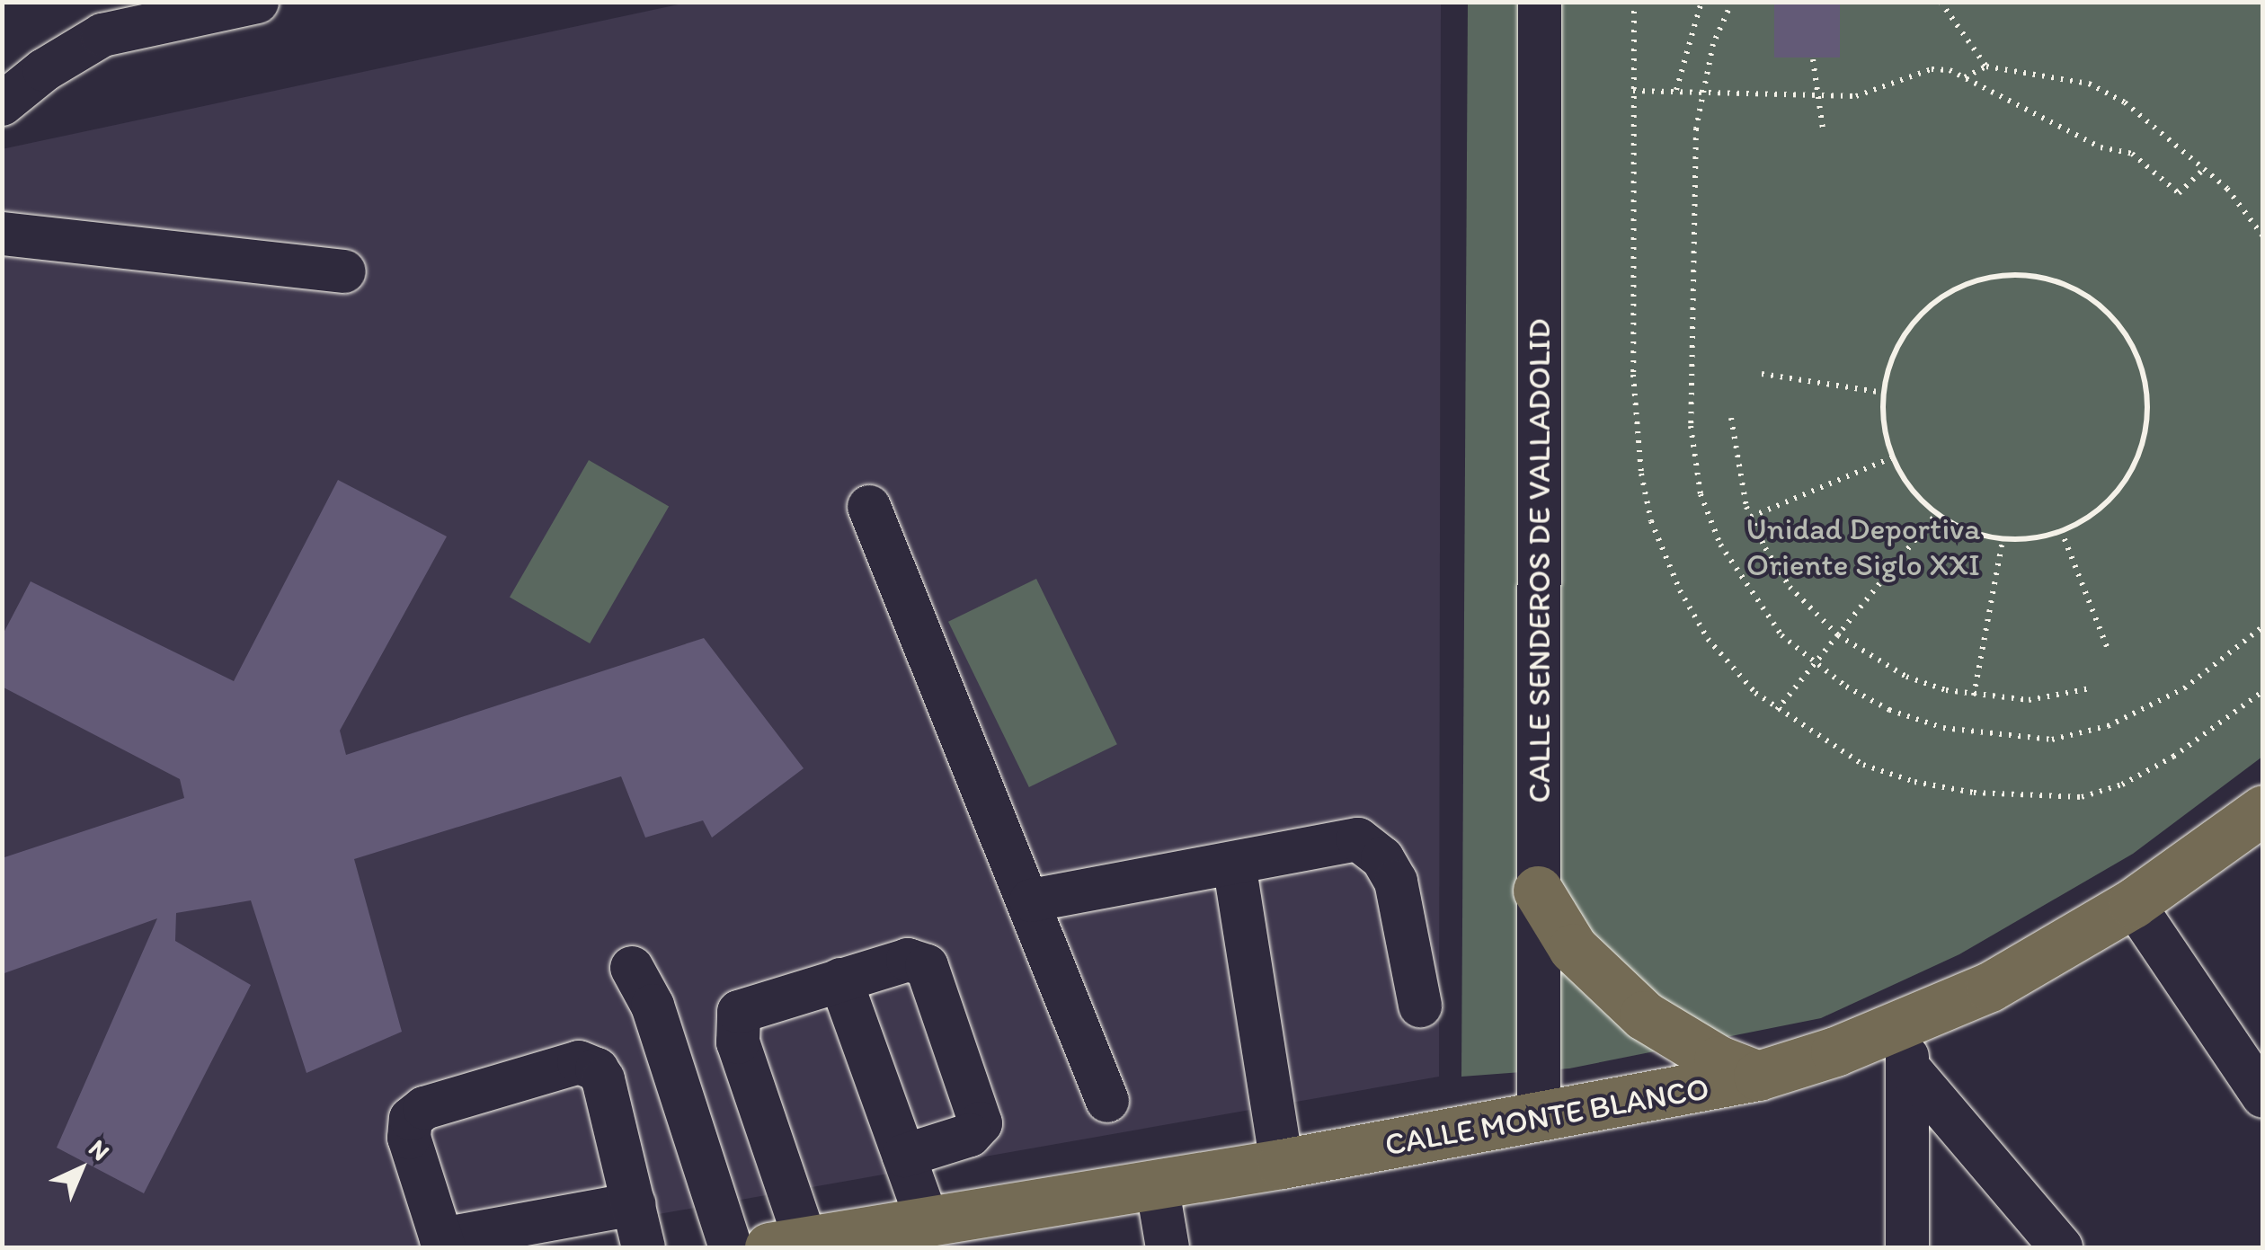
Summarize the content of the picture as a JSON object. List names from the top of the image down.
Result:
{
  "streets": {
    "main road": ["CALLE MONTE BLANCO"],
    "street": ["CALLE SENDEROS DE VALLADOLID"]
  },
  "crossings": [
    ["CALLE SENDEROS DE VALLADOLID", "CALLE MONTE BLANCO"]
  ],
  "parks": ["Unidad Deportiva Oriente Siglo XXI"],
  "north": "top right"
}
